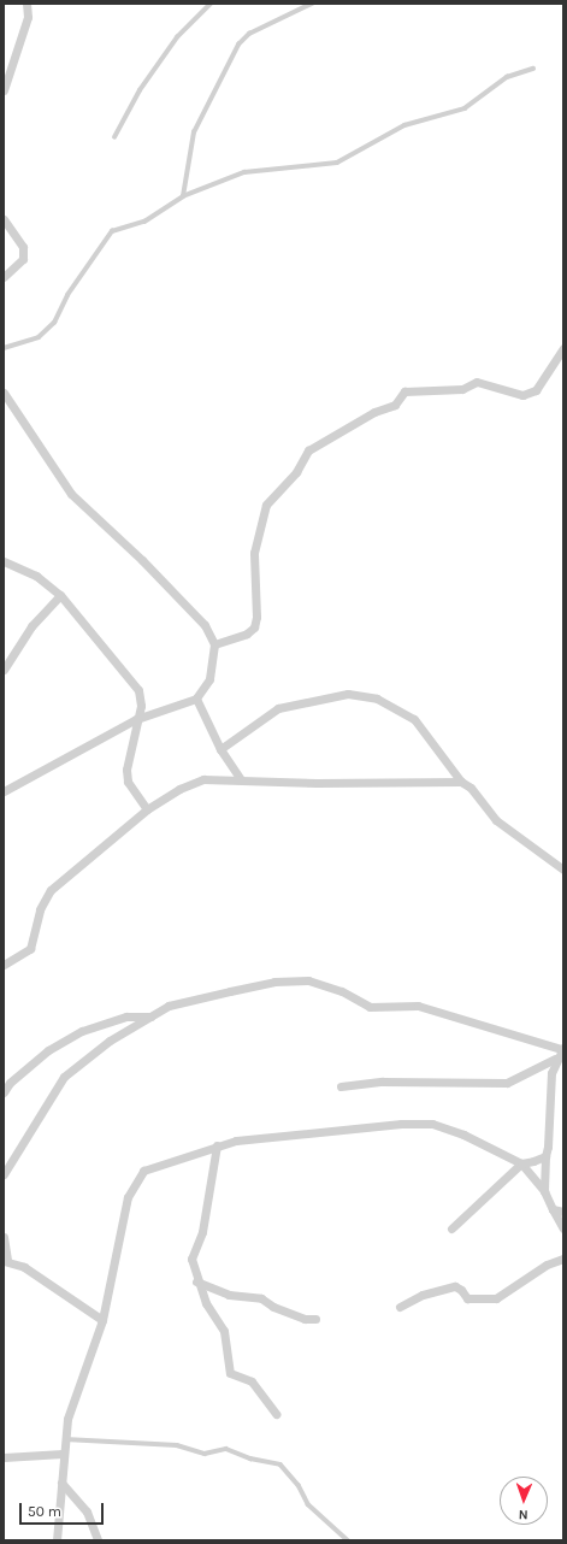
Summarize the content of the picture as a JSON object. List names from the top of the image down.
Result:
{
  "scale_bar": "50 m",
  "north": "bottom"
}
